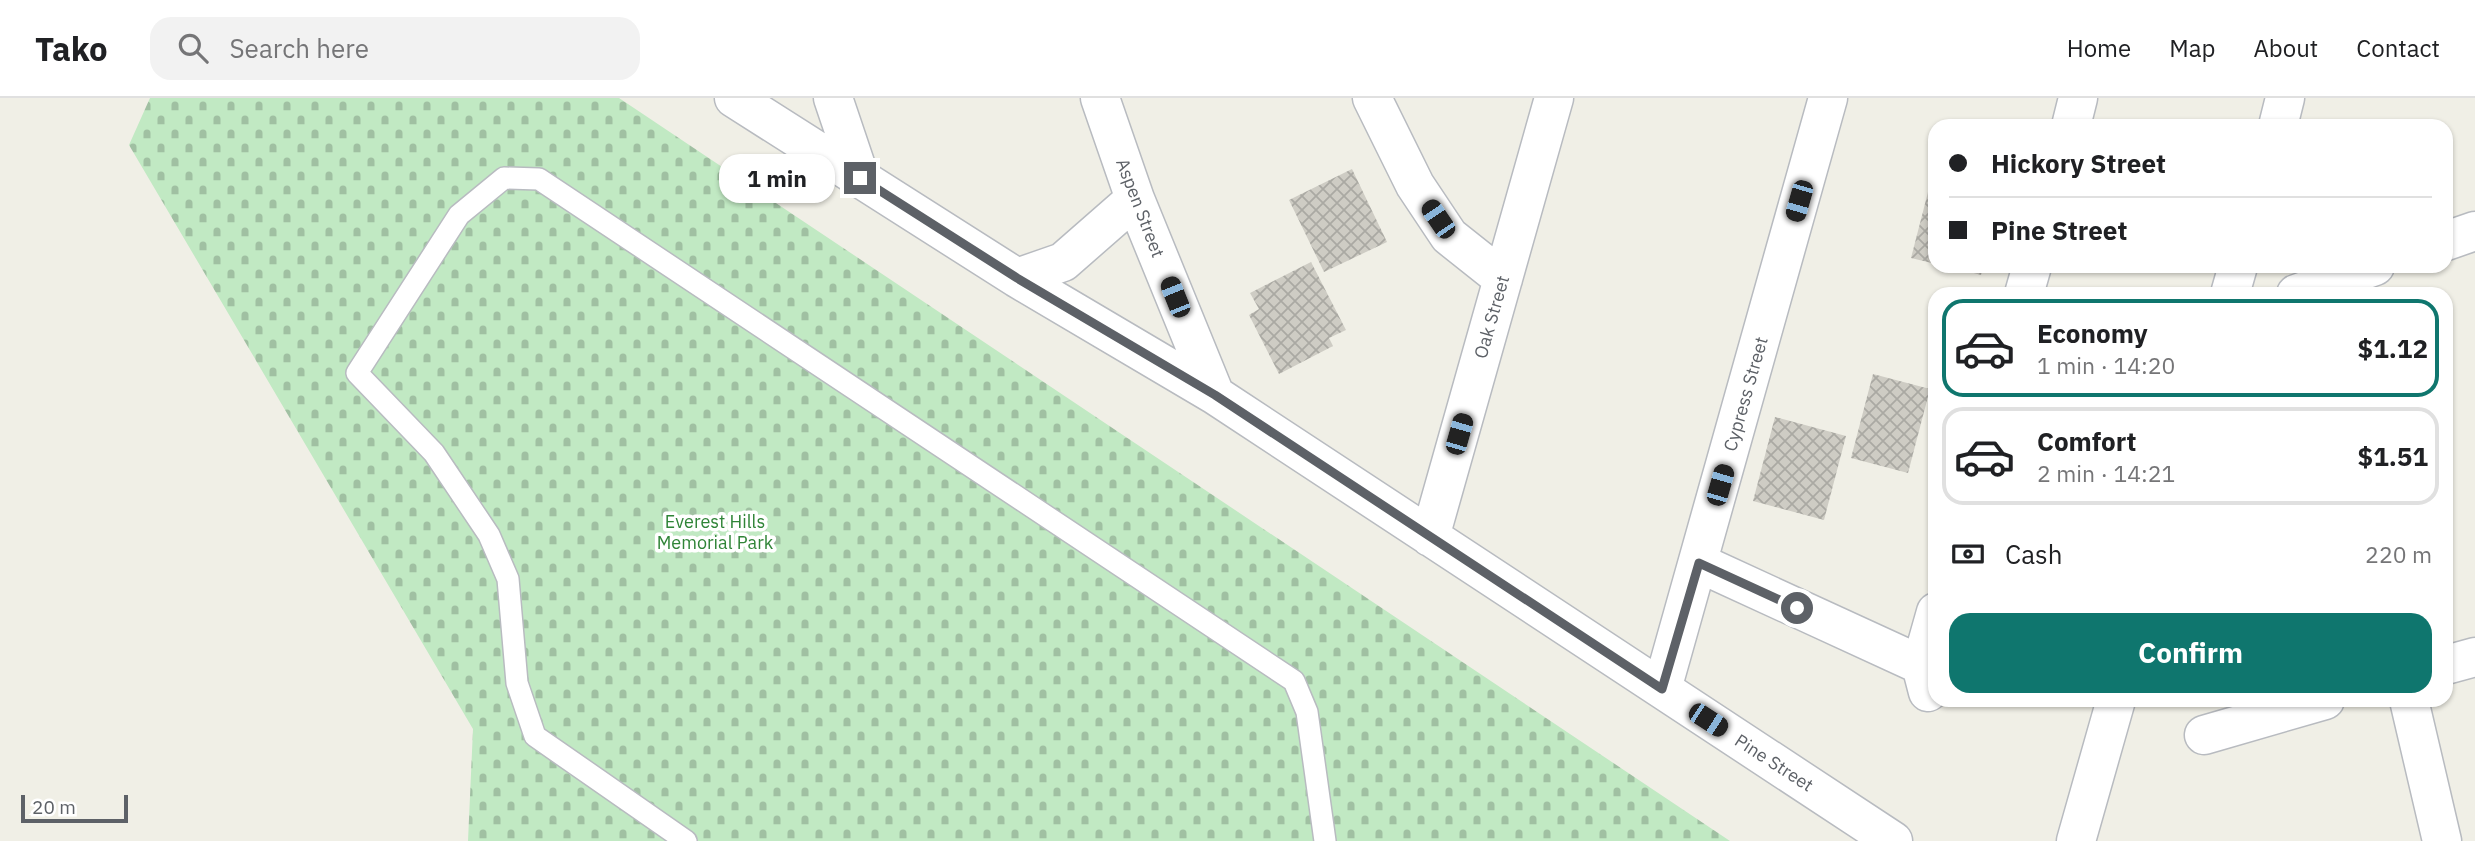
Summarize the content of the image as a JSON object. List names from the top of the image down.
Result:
{
  "streets": {
    "street": [
      "Aspen Street",
      "Oak Street",
      "Cypress Street",
      "Pine Street"
    ]
  },
  "crossings": [
    ["Aspen Street", "Pine Street"],
    ["Oak Street", "Pine Street"],
    ["Cypress Street", "Pine Street"]
  ],
  "parks": ["Everest Hills Memorial Park"],
  "scale_bar": "20 m",
  "page": {
    "header": "Tako",
    "search": "Search here",
    "nav": [
      "Home",
      "Map",
      "About",
      "Contact"
    ],
    "banner": ["Hickory Street", "Pine Street"],
    "bubble": "1 min",
    "list": [
      {
        "name": "Economy",
        "note": "1 min · 14:20",
        "value": "$1.12"
      },
      {
        "name": "Comfort",
        "note": "2 min · 14:21",
        "value": "$1.51"
      }
    ],
    "pay": ["Cash", "220 m"],
    "buttons": "Confirm",
    "scale": "20 m"
  }
}
